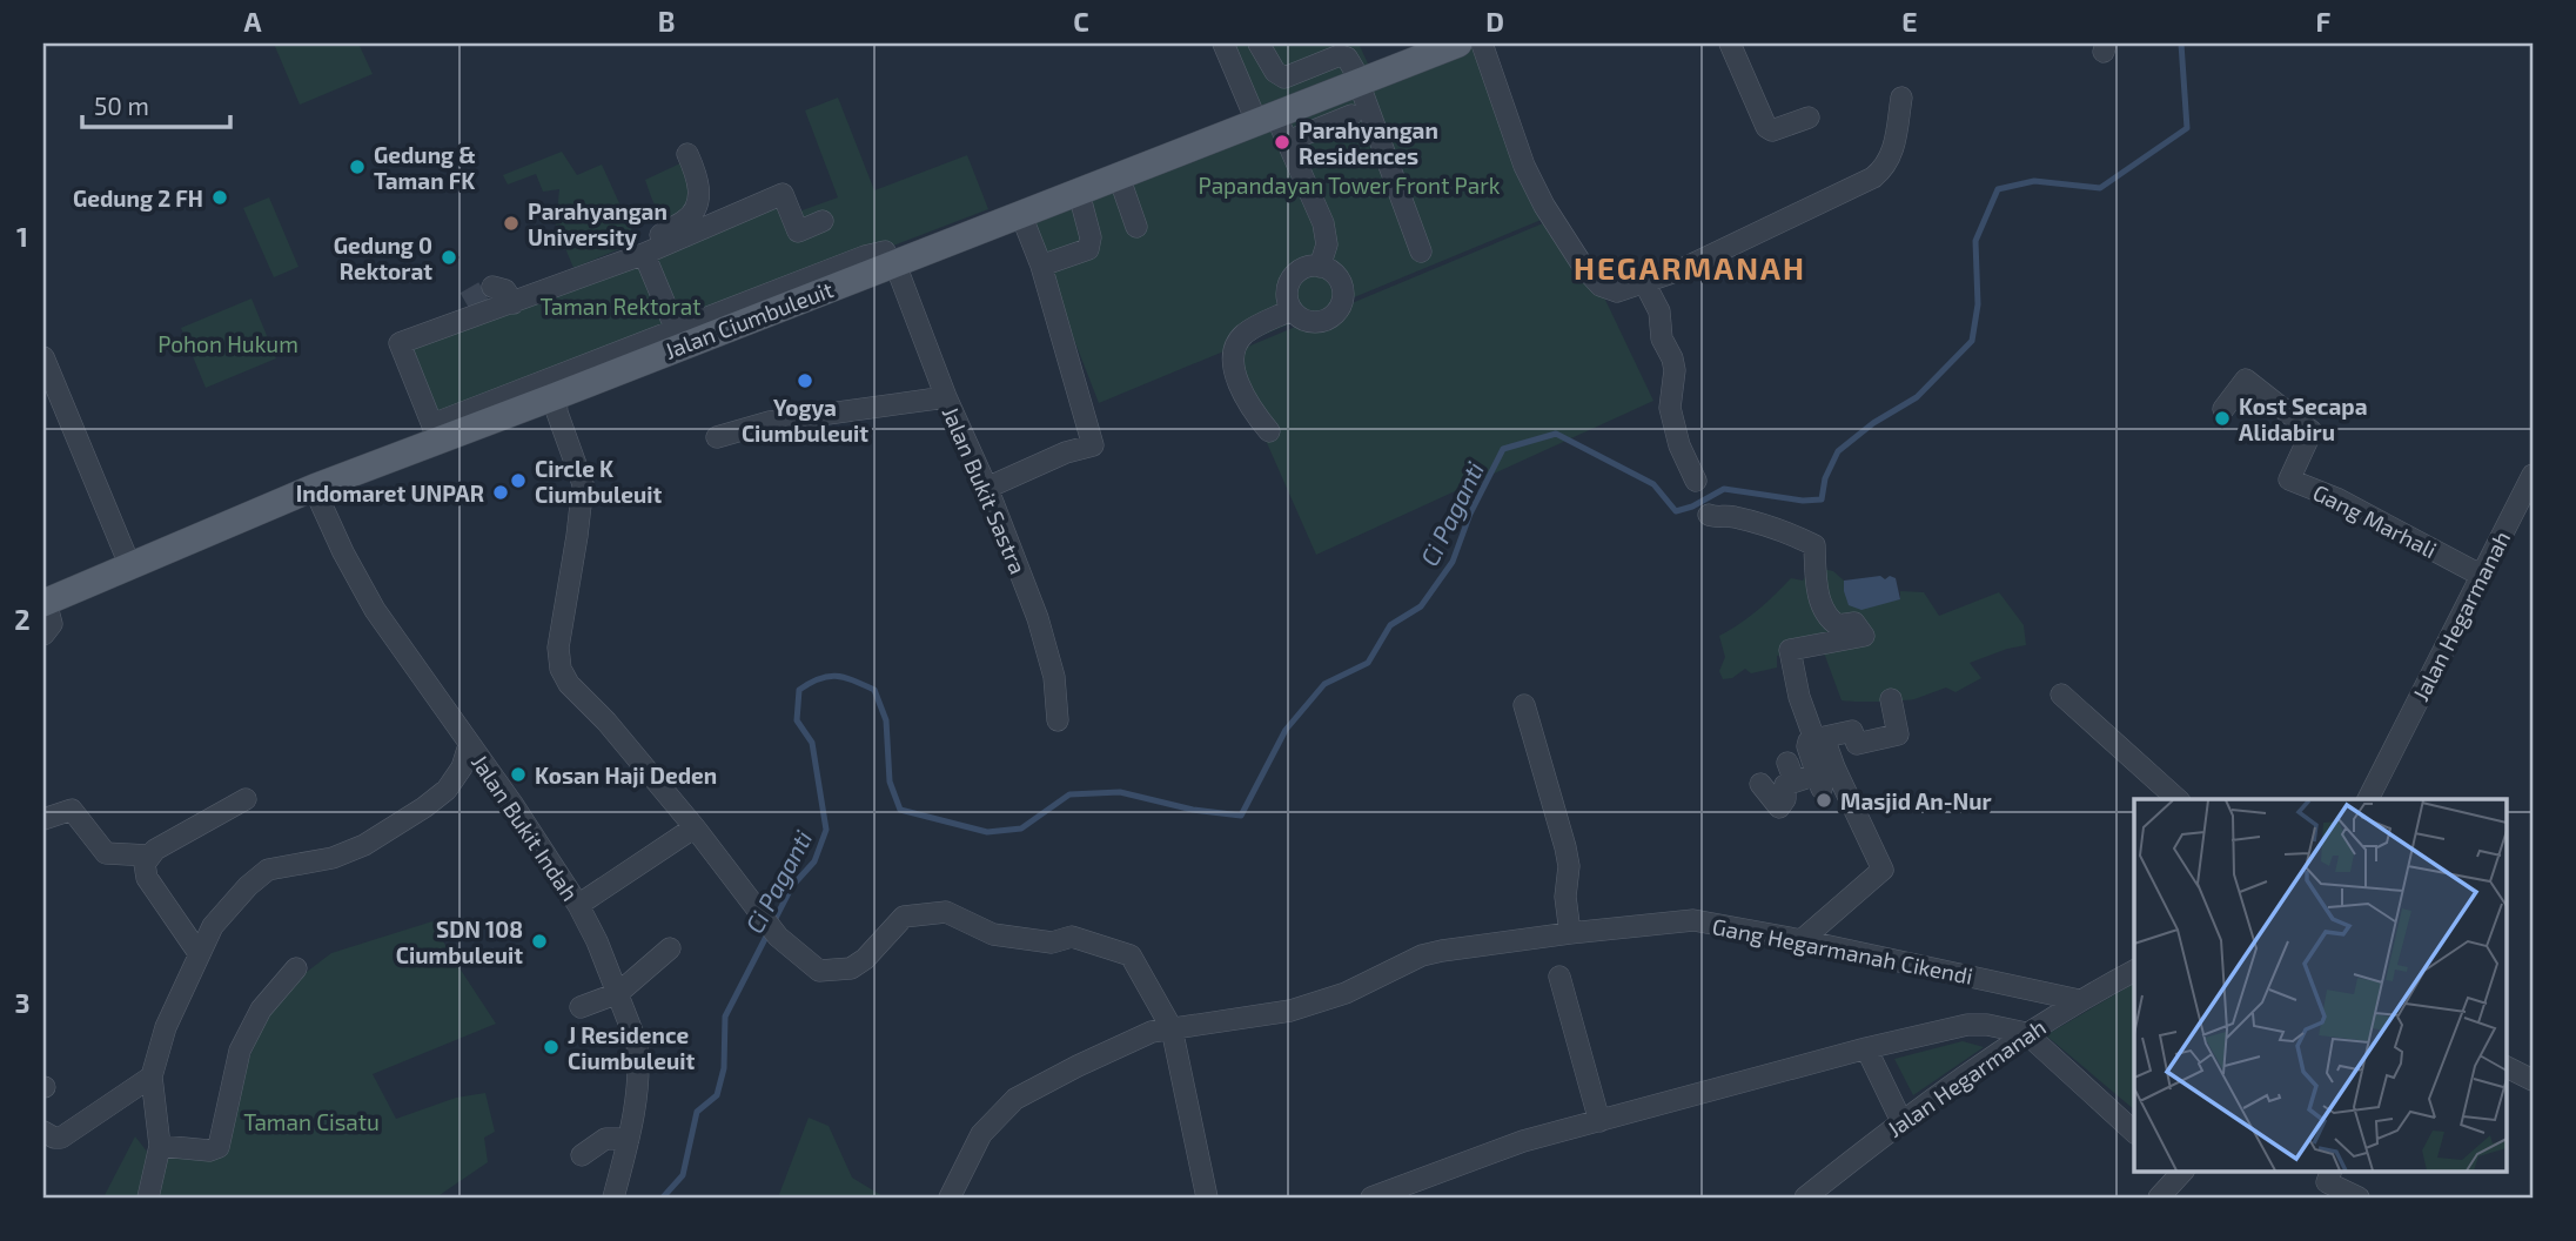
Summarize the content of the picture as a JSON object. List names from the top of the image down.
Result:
{
  "streets": {
    "main road": ["Jalan Ciumbuleuit"],
    "street": [
      "Jalan Bukit Sastra",
      "Gang Marhali",
      "Jalan Hegarmanah",
      "Jalan Bukit Indah",
      "Gang Hegarmanah Cikendi"
    ]
  },
  "crossings": [
    ["Jalan Ciumbuleuit", "Jalan Bukit Sastra"],
    ["Jalan Ciumbuleuit", "Jalan Bukit Indah"],
    ["Gang Marhali", "Jalan Hegarmanah"],
    ["Jalan Hegarmanah", "Gang Hegarmanah Cikendi"]
  ],
  "districts": ["HEGARMANAH"],
  "water": ["Ci Paganti"],
  "parks": [
    "Papandayan Tower Front Park",
    "Taman Rektorat",
    "Pohon Hukum",
    "Taman Cisatu"
  ],
  "places": [
    "Parahyangan Residences",
    "Gedung & Taman FK",
    "Gedung 2 FH",
    "Parahyangan University",
    "Gedung 0 Rektorat",
    "Yogya Ciumbuleuit",
    "Kost Secapa Alidabiru",
    "Circle K Ciumbuleuit",
    "Indomaret UNPAR",
    "Kosan Haji Deden",
    "Masjid An-Nur",
    "SDN 108 Ciumbuleuit",
    "J Residence Ciumbuleuit"
  ],
  "scale_bar": "50 m",
  "grid": {
    "columns": [
      "A",
      "B",
      "C",
      "D",
      "E",
      "F"
    ],
    "rows": ["1", "2", "3"]
  }
}
